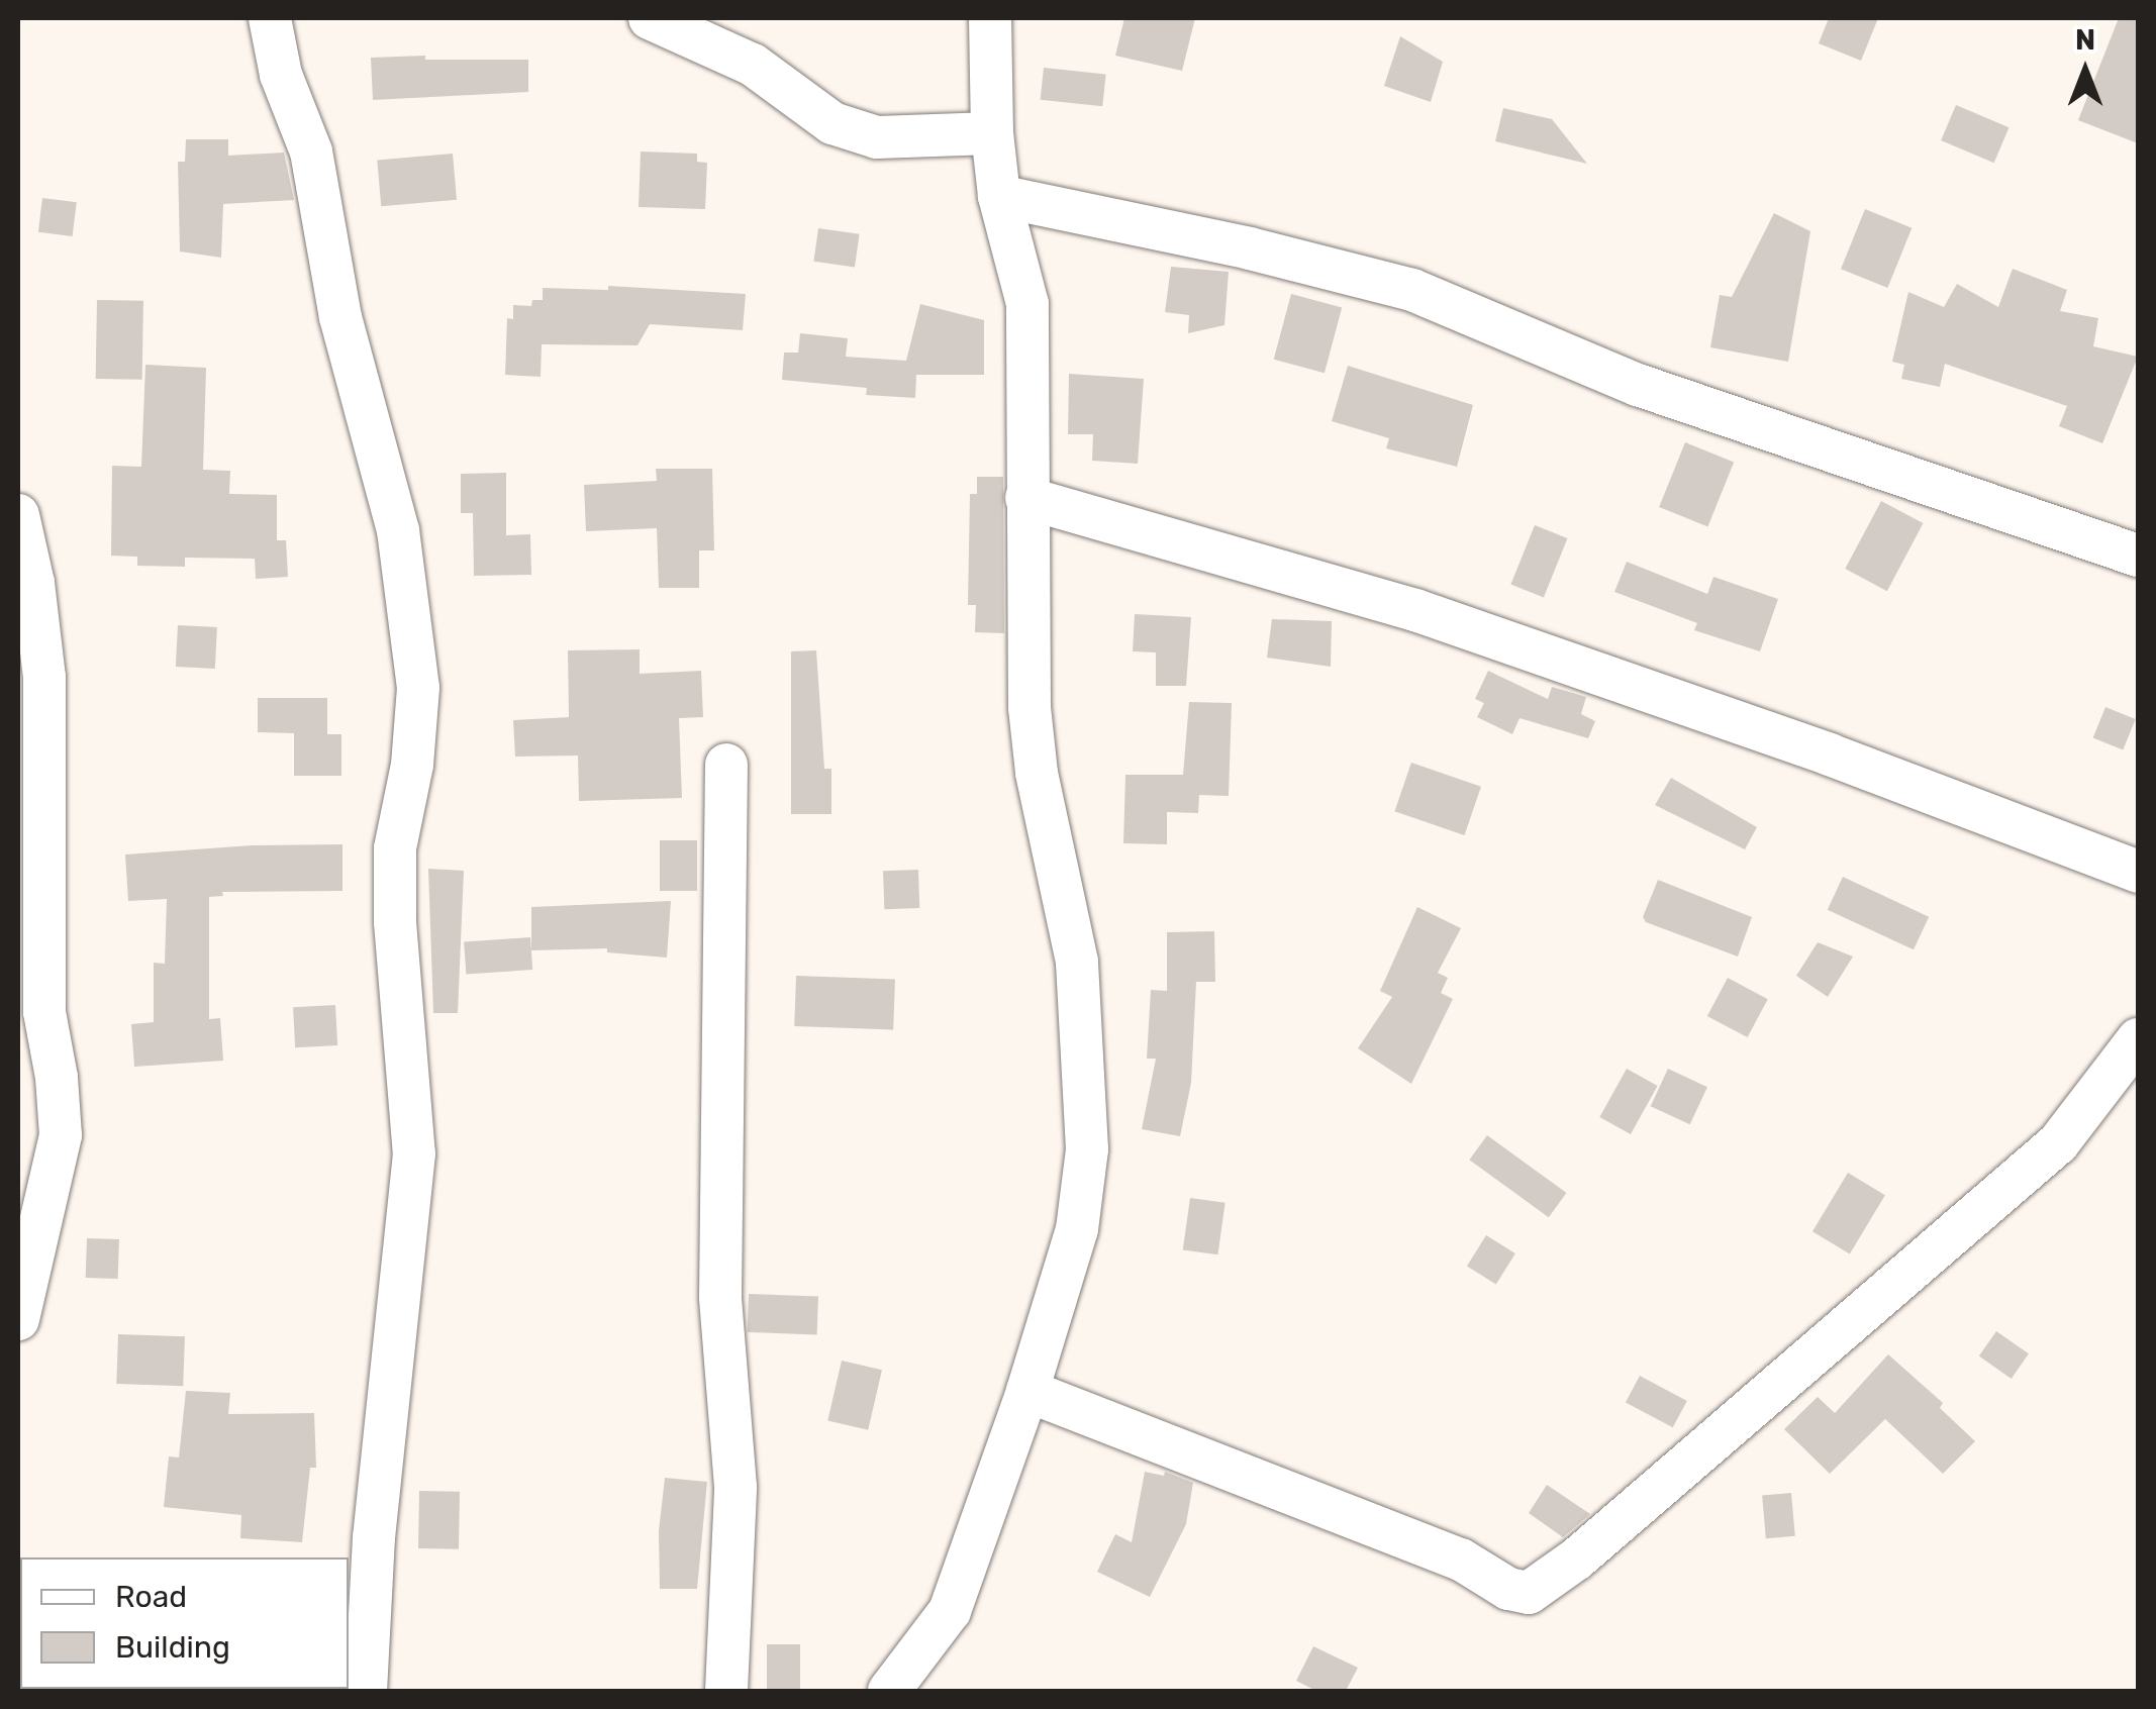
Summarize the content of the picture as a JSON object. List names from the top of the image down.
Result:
{
  "legend": ["Road", "Building"],
  "north": "top"
}
